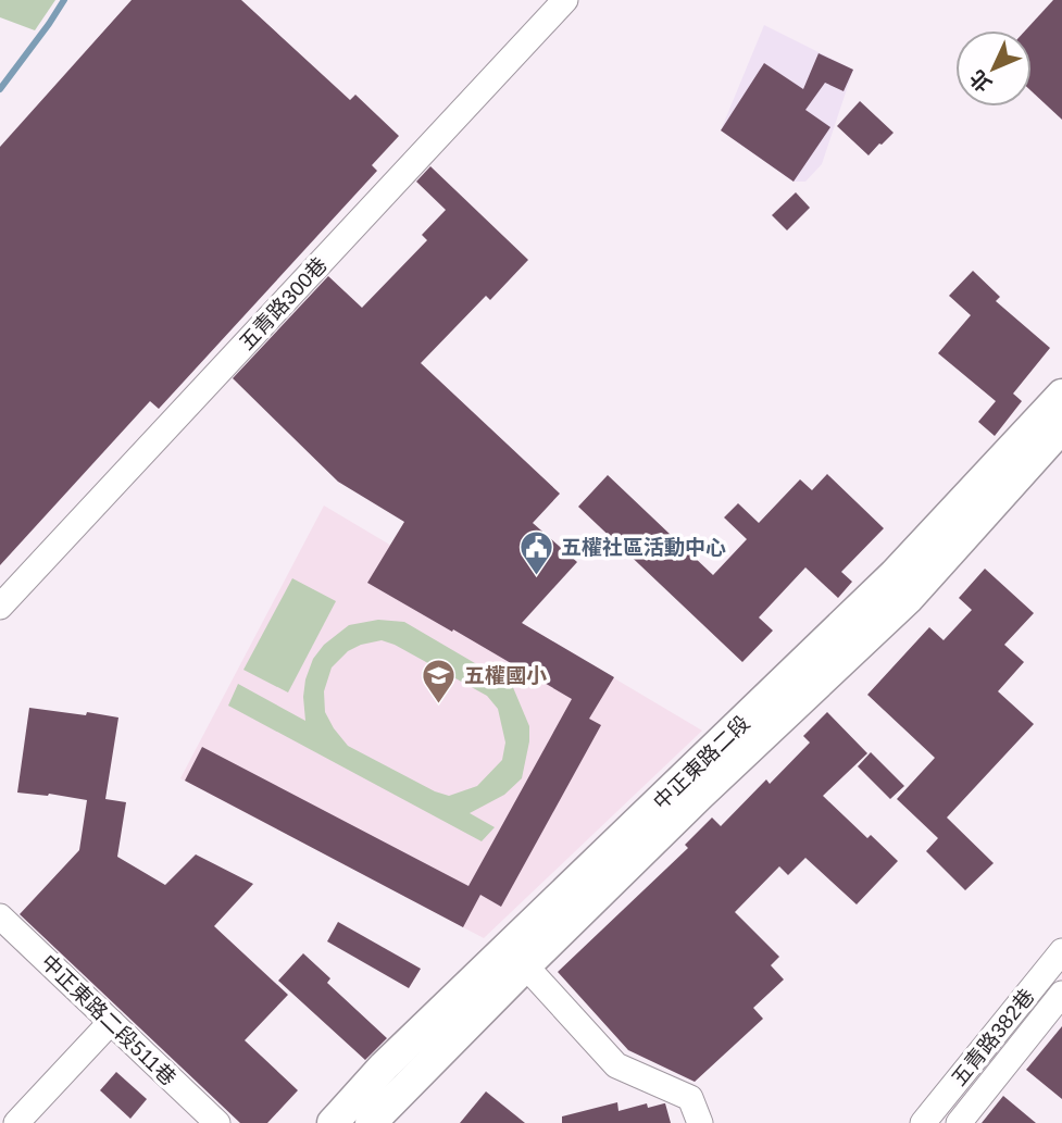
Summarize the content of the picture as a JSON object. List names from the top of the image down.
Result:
{
  "streets": {
    "main road": ["中正東路二段"],
    "street": ["五青路300巷", "中正東路二段511巷", "五青路382巷"]
  },
  "places": {
    "public building": ["五權社區活動中心"],
    "school or university": ["五權國小"]
  },
  "north": "bottom left"
}
